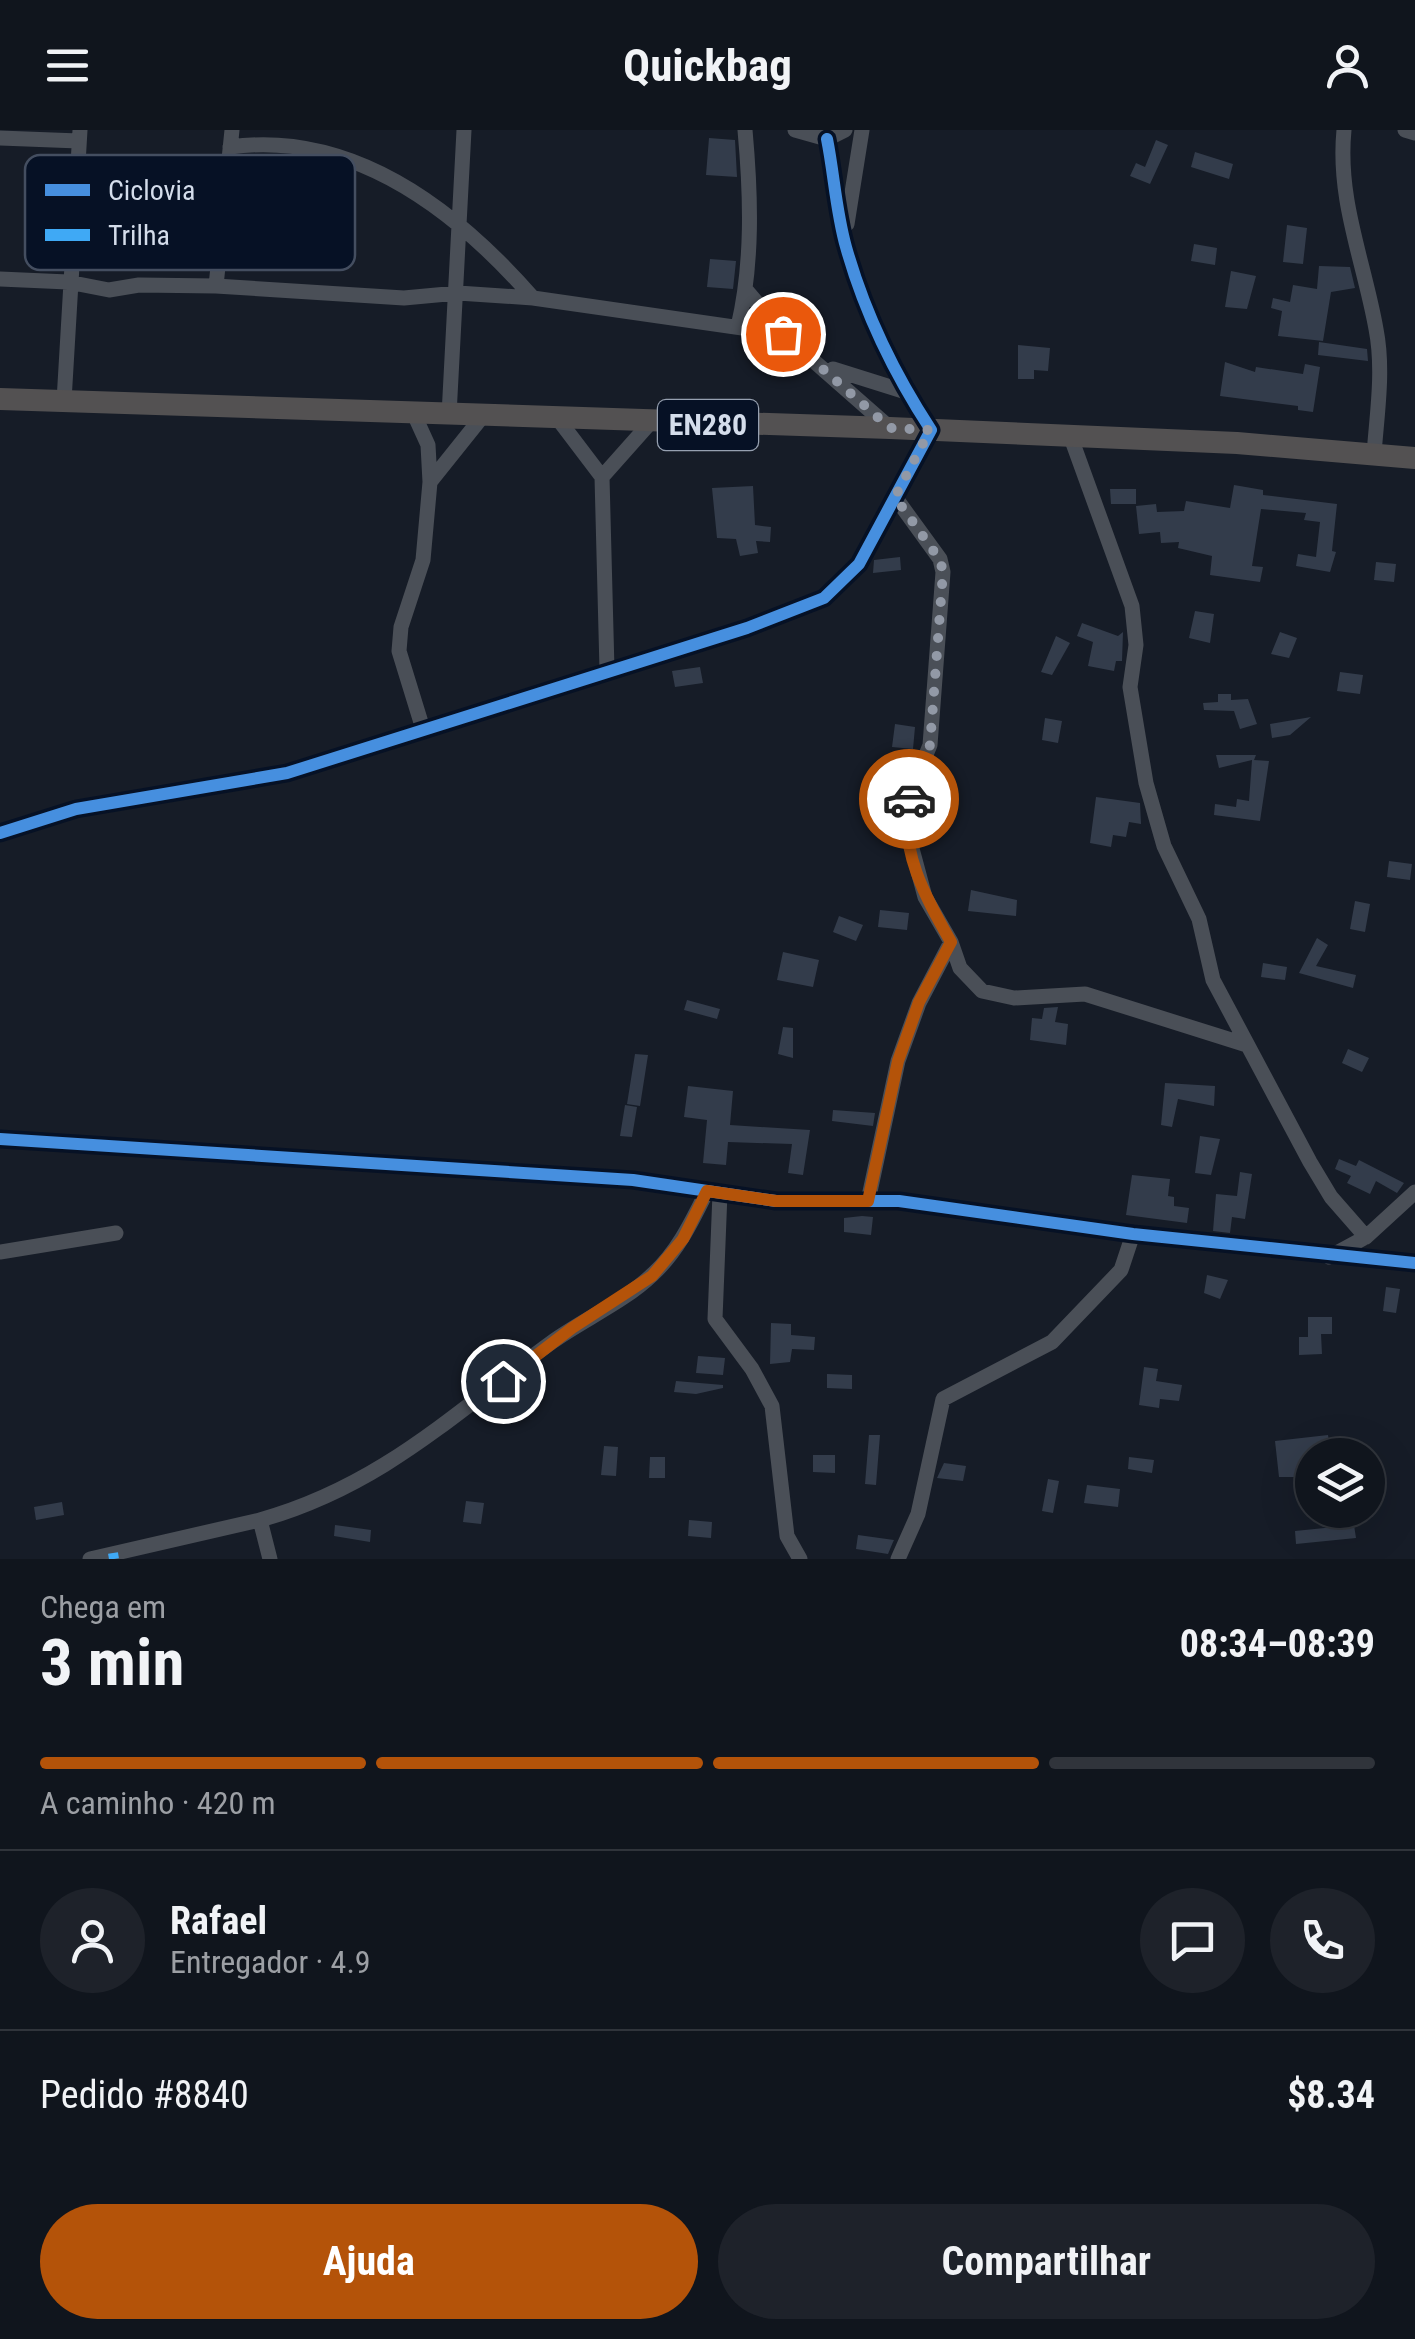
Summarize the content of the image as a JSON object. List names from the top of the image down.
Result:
{
  "streets": {
    "main road": ["EN280"]
  },
  "legend": ["Ciclovia", "Trilha"],
  "page": {
    "header": "Quickbag",
    "heading": ["3 min", "Chega em", "08:34–08:39"],
    "panel": [
      "Rafael",
      "Entregador · 4.9",
      "Pedido #8840",
      "$8.34"
    ],
    "bar": "A caminho · 420 m",
    "buttons": ["Ajuda", "Compartilhar"]
  }
}
